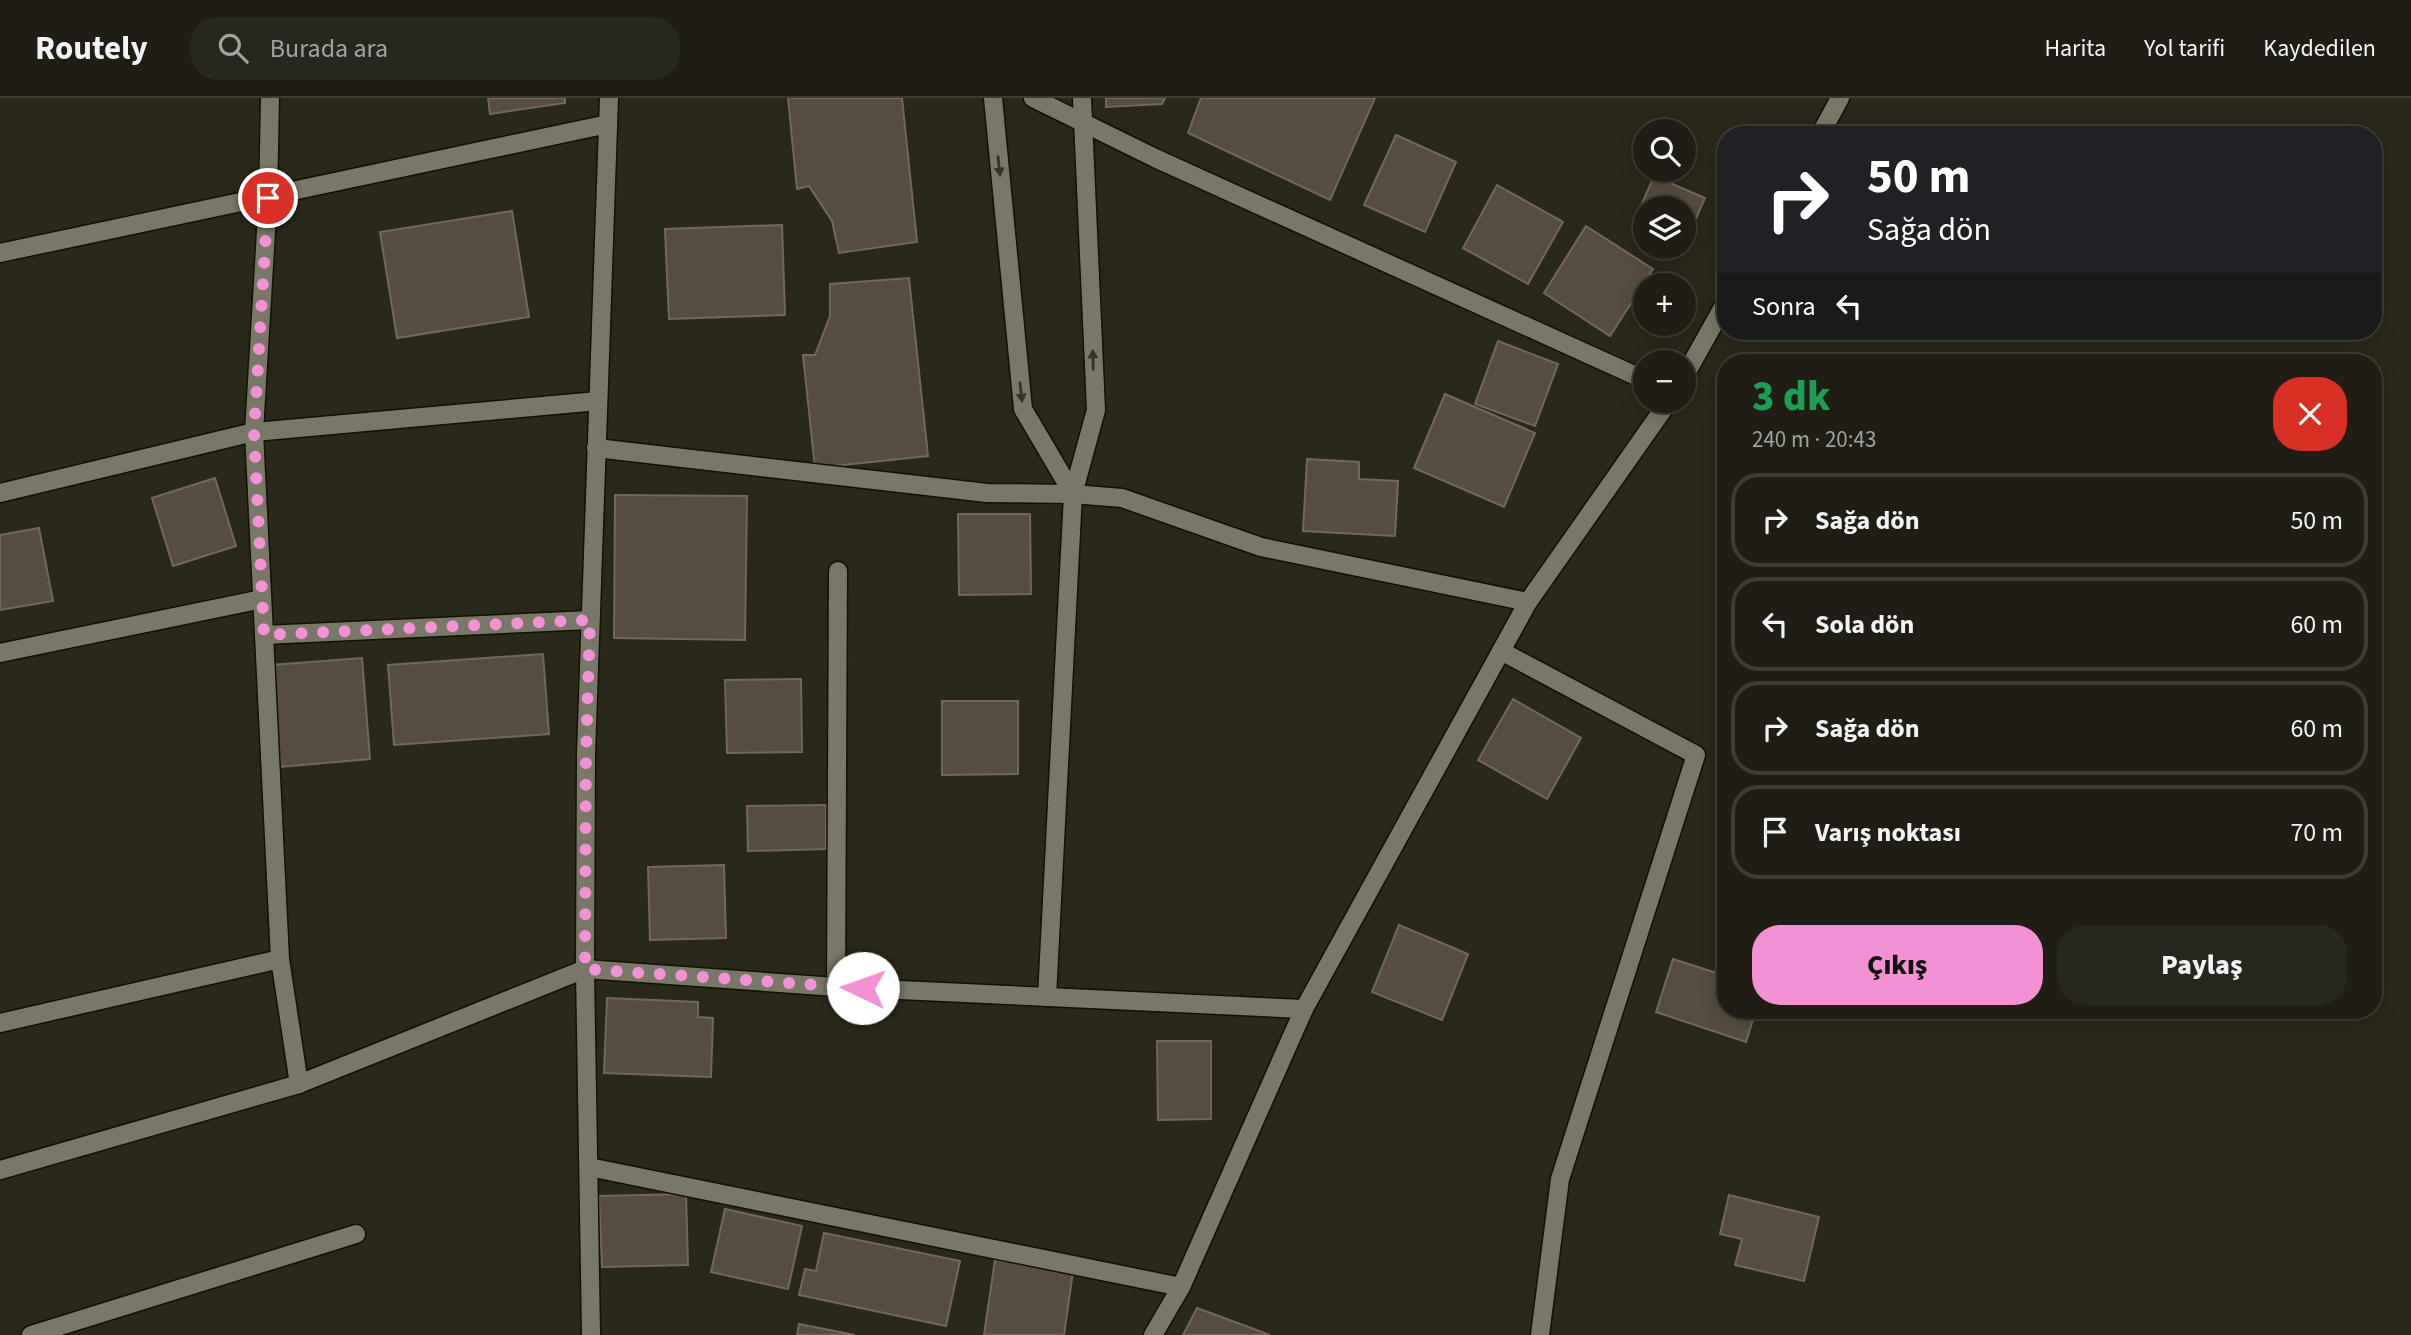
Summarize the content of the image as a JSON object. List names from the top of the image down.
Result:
{
  "page": {
    "header": "Routely",
    "search": "Burada ara",
    "nav": ["Harita", "Yol tarifi", "Kaydedilen"],
    "map_buttons": ["+", "−"],
    "turn": ["50 m", "Sağa dön"],
    "then": "Sonra",
    "heading": ["3 dk", "240 m · 20:43"],
    "list": [
      {
        "name": "Sağa dön",
        "value": "50 m"
      },
      {
        "name": "Sola dön",
        "value": "60 m"
      },
      {
        "name": "Sağa dön",
        "value": "60 m"
      },
      {
        "name": "Varış noktası",
        "value": "70 m"
      }
    ],
    "buttons": ["Çıkış", "Paylaş"]
  }
}
